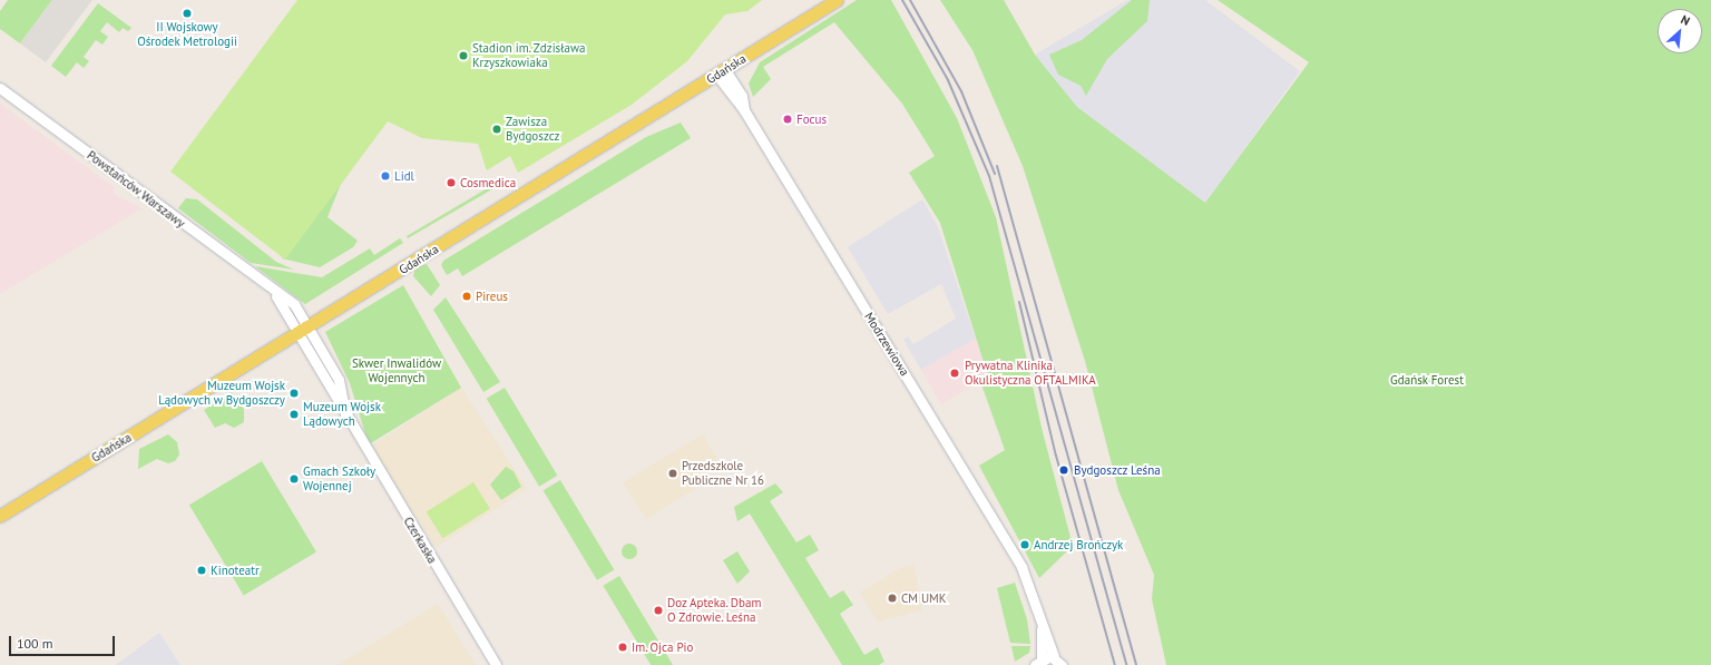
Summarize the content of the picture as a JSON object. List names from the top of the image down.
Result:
{
  "streets": {
    "main road": ["Gdańska"],
    "street": ["Powstańców Warszawy", "Modrzewiowa", "Czerkaska"]
  },
  "crossings": [
    ["Gdańska", "Powstańców Warszawy"],
    ["Gdańska", "Modrzewiowa"],
    ["Gdańska", "Czerkaska"],
    ["Powstańców Warszawy", "Czerkaska"]
  ],
  "parks": ["Skwer Inwalidów Wojennych", "Gdańsk Forest"],
  "places": [
    "II Wojskowy Ośrodek Metrologii",
    "Stadion im. Zdzisława Krzyszkowiaka",
    "Focus",
    "Zawisza Bydgoszcz",
    "Lidl",
    "Cosmedica",
    "Pireus",
    "Prywatna Klinika Okulistyczna OFTALMIKA",
    "Muzeum Wojsk Lądowych w Bydgoszczy",
    "Muzeum Wojsk Lądowych",
    "Bydgoszcz Leśna",
    "Przedszkole Publiczne Nr 16",
    "Gmach Szkoły Wojennej",
    "Andrzej Brończyk",
    "Kinoteatr",
    "CM UMK",
    "Doz Apteka. Dbam O Zdrowie. Leśna",
    "Im. Ojca Pio"
  ],
  "scale_bar": "100 m",
  "north": "top right"
}
